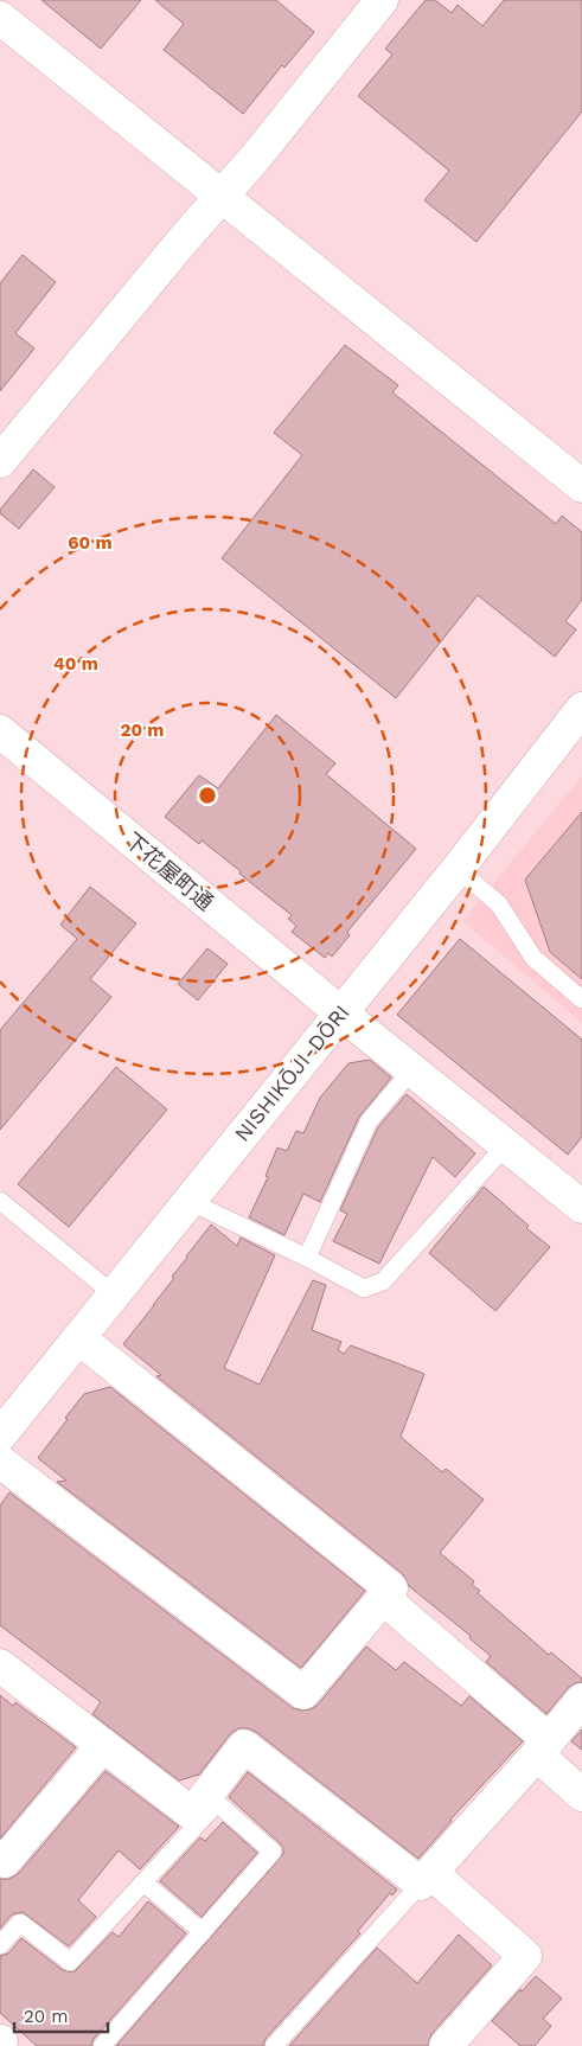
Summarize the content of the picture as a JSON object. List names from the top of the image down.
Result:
{
  "streets": {
    "street": ["下花屋町通", "NISHIKŌJI-DŌRI"]
  },
  "crossings": [
    ["下花屋町通", "NISHIKŌJI-DŌRI"]
  ],
  "scale_bar": "20 m",
  "rings": ["60 m", "40 m", "20 m"]
}
